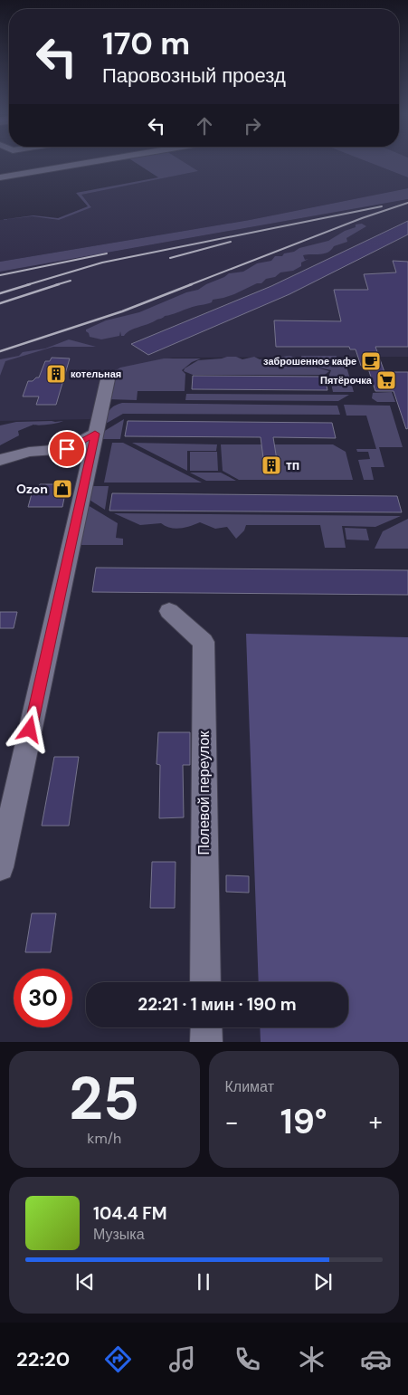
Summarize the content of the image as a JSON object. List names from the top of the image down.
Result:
{
  "streets": {
    "street": ["Полевой переулок"]
  },
  "places": {
    "cafe": ["заброшенное кафе"],
    "building": ["котельная", "тп"],
    "supermarket": ["Пятёрочка"],
    "shop": ["Ozon"]
  },
  "page": {
    "turn": ["170 m", "Паровозный проезд"],
    "limit": "30",
    "trip": "22:21 · 1 мин · 190 m",
    "tile": [
      ["25", "km/h"],
      "Климат"
    ],
    "heat": ["−", "19°", "+"],
    "song": ["104.4 FM", "Музыка"],
    "tabs": "22:20"
  }
}
